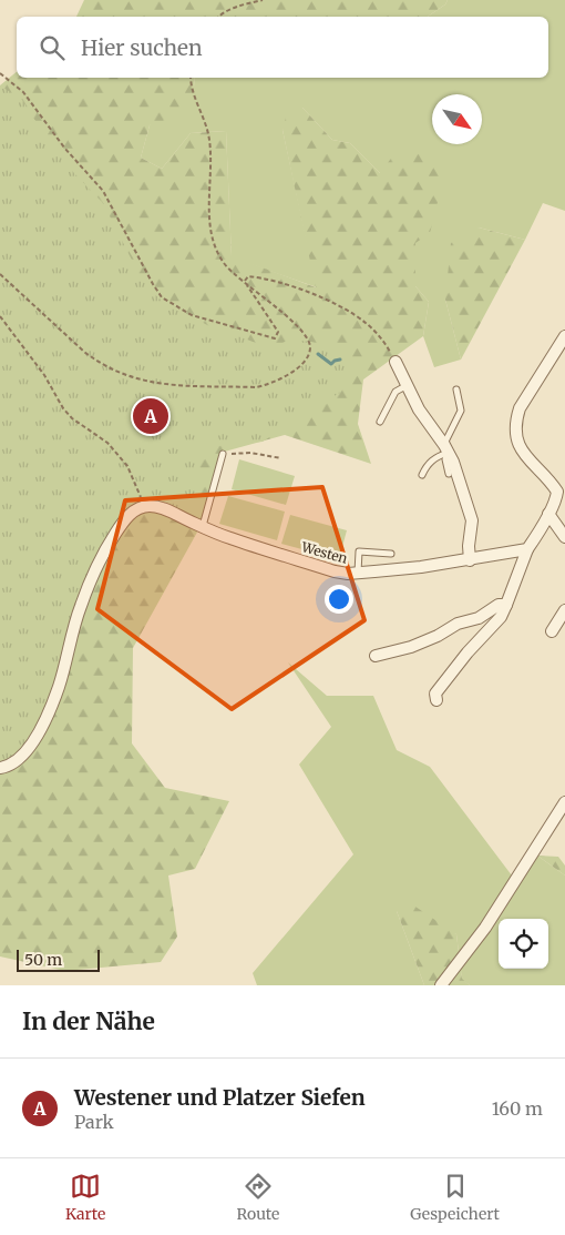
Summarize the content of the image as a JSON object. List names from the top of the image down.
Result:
{
  "streets": {
    "street": ["Westen"]
  },
  "scale_bar": "50 m",
  "north": "bottom right",
  "page": {
    "search": "Hier suchen",
    "pins": "A",
    "scale": "50 m",
    "heading": "In der Nähe",
    "list": [
      {
        "mark": "A",
        "name": "Westener und Platzer Siefen",
        "note": "Park",
        "value": "160 m"
      }
    ],
    "nav": ["Karte", "Route", "Gespeichert"]
  }
}
